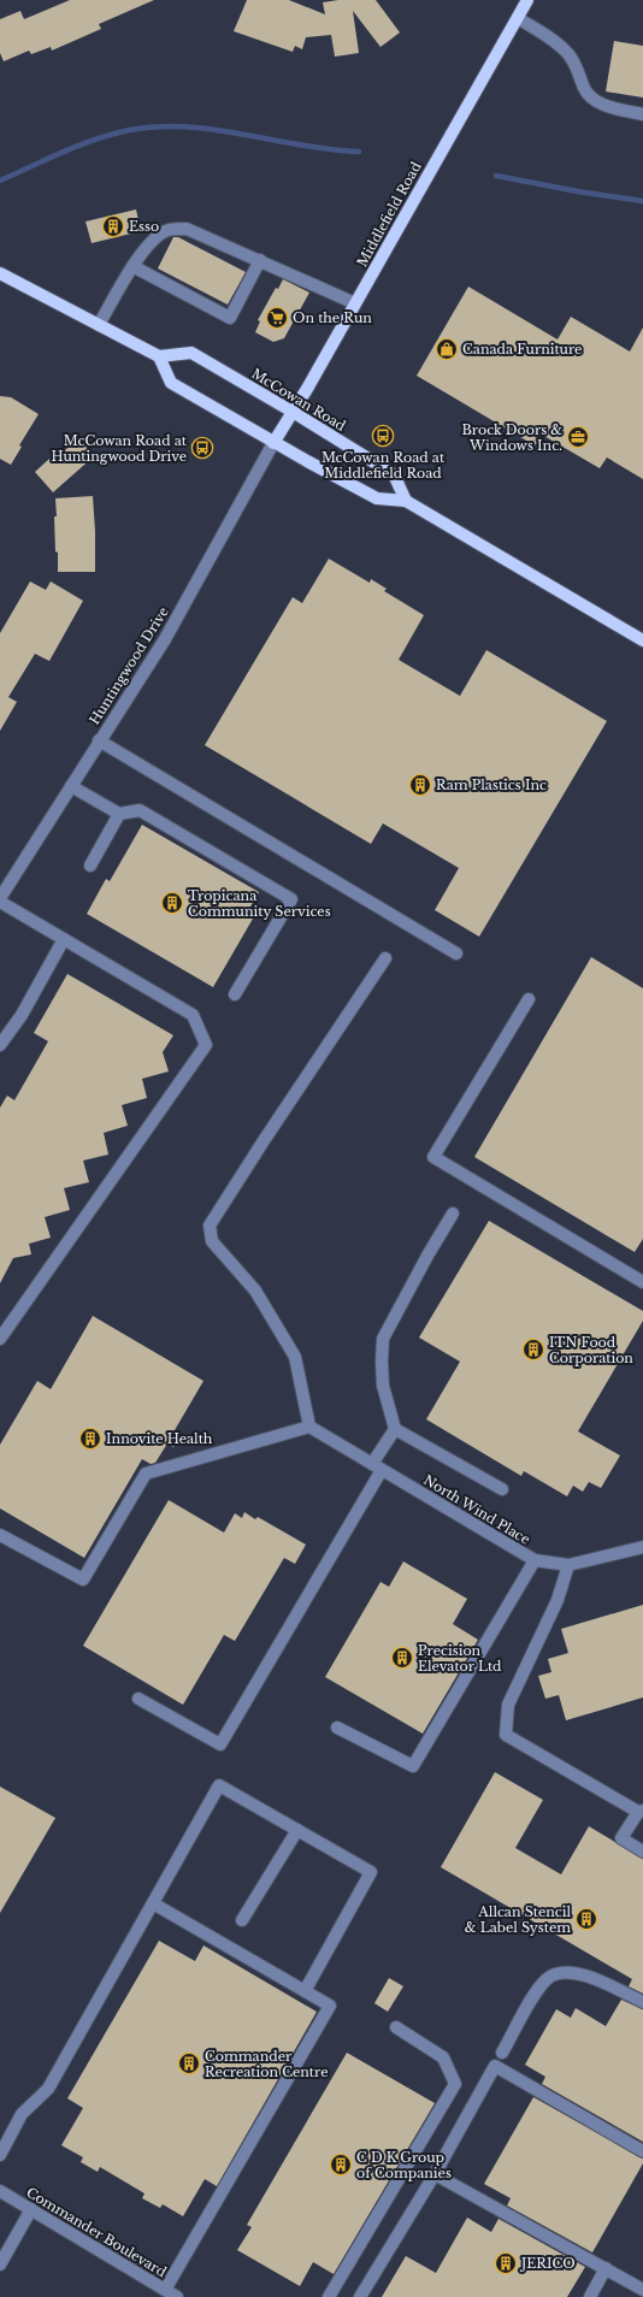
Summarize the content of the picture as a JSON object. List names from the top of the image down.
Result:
{
  "streets": {
    "main road": ["Middlefield Road", "McCowan Road"],
    "street": ["Huntingwood Drive", "North Wind Place", "Commander Boulevard"]
  },
  "crossings": [
    ["Middlefield Road", "McCowan Road"],
    ["Middlefield Road", "Huntingwood Drive"]
  ],
  "places": {
    "building": [
      "Esso",
      "Ram Plastics Inc",
      "Tropicana Community Services",
      "ITN Food Corporation",
      "Innovite Health",
      "Precision Elevator Ltd",
      "Allcan Stencil & Label System",
      "Commander Recreation Centre",
      "C D K Group of Companies",
      "JERICO"
    ],
    "supermarket": ["On the Run"],
    "shop": ["Canada Furniture"],
    "bus stop": ["McCowan Road at Middlefield Road", "McCowan Road at Huntingwood Drive"],
    "office": ["Brock Doors & Windows Inc."]
  }
}
